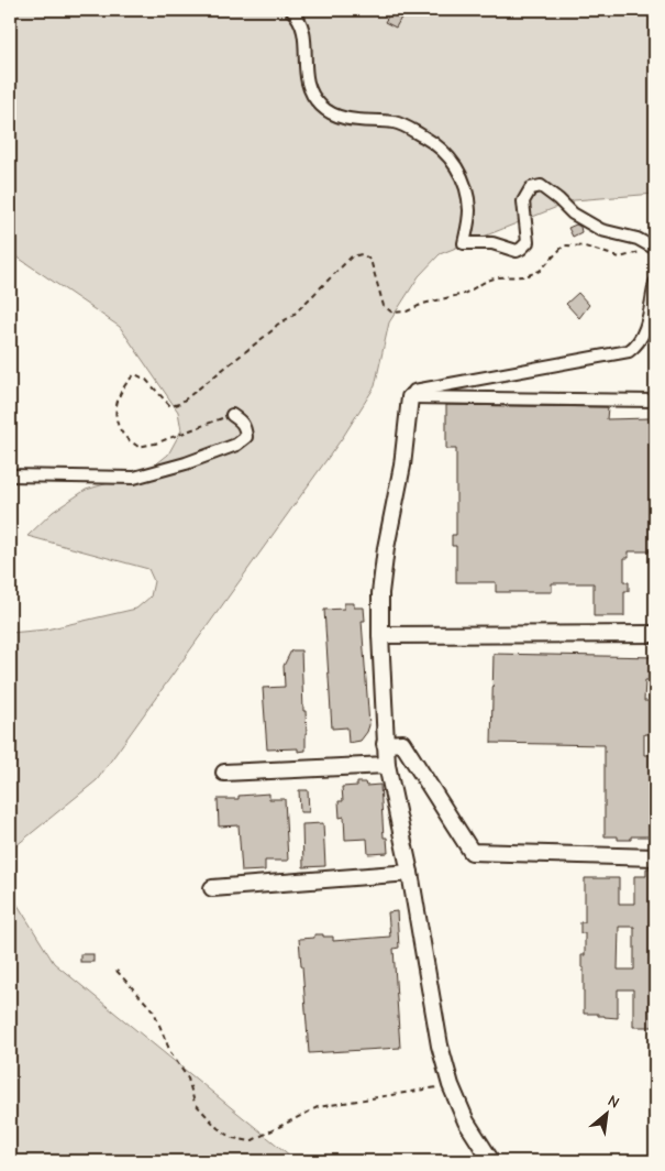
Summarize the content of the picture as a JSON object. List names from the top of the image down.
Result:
{
  "north": "top right"
}
